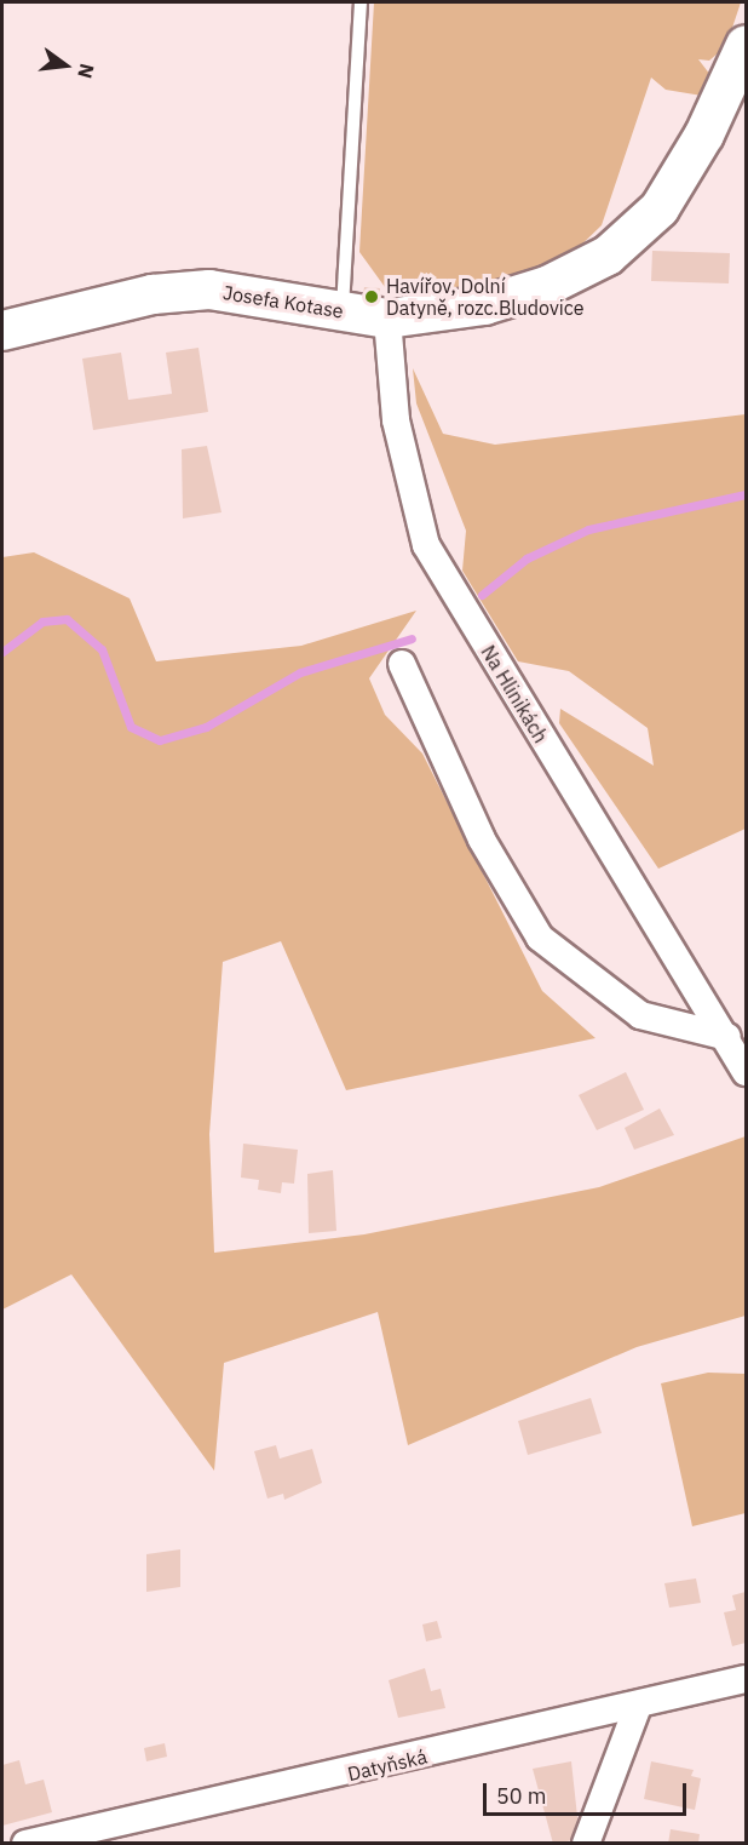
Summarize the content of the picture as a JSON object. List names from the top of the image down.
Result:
{
  "streets": {
    "street": ["Josefa Kotase", "Na Hlinikách", "Datyňská"]
  },
  "crossings": [
    ["Josefa Kotase", "Na Hlinikách"]
  ],
  "places": ["Havířov, Dolní Datyně, rozc.Bludovice"],
  "scale_bar": "50 m",
  "north": "right"
}
